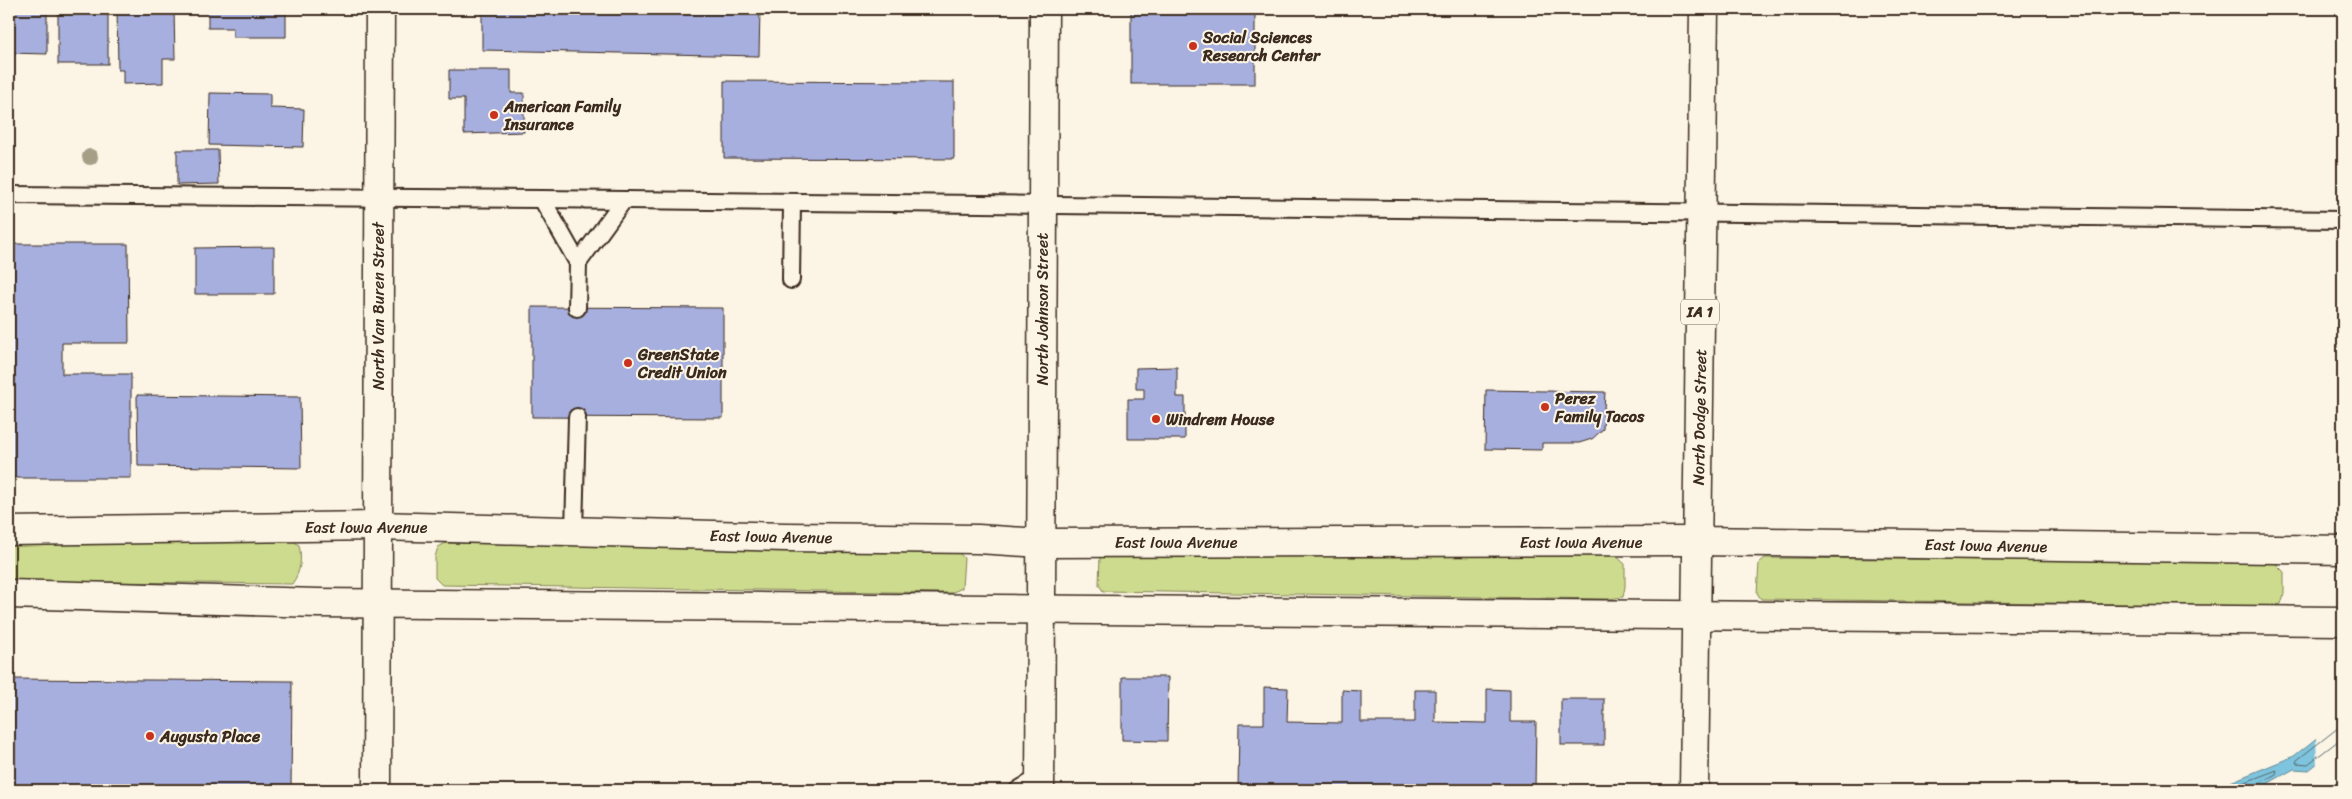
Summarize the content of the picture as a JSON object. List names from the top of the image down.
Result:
{
  "streets": {
    "street": [
      "North Van Buren Street",
      "North Johnson Street",
      "IA 1",
      "North Dodge Street",
      "East Iowa Avenue"
    ]
  },
  "crossings": [
    ["North Van Buren Street", "East Iowa Avenue"],
    ["North Johnson Street", "East Iowa Avenue"],
    ["IA 1", "North Dodge Street"],
    ["North Dodge Street", "East Iowa Avenue"]
  ],
  "places": [
    "Social Sciences Research Center",
    "American Family Insurance",
    "GreenState Credit Union",
    "Perez Family Tacos",
    "Windrem House",
    "Augusta Place"
  ]
}
